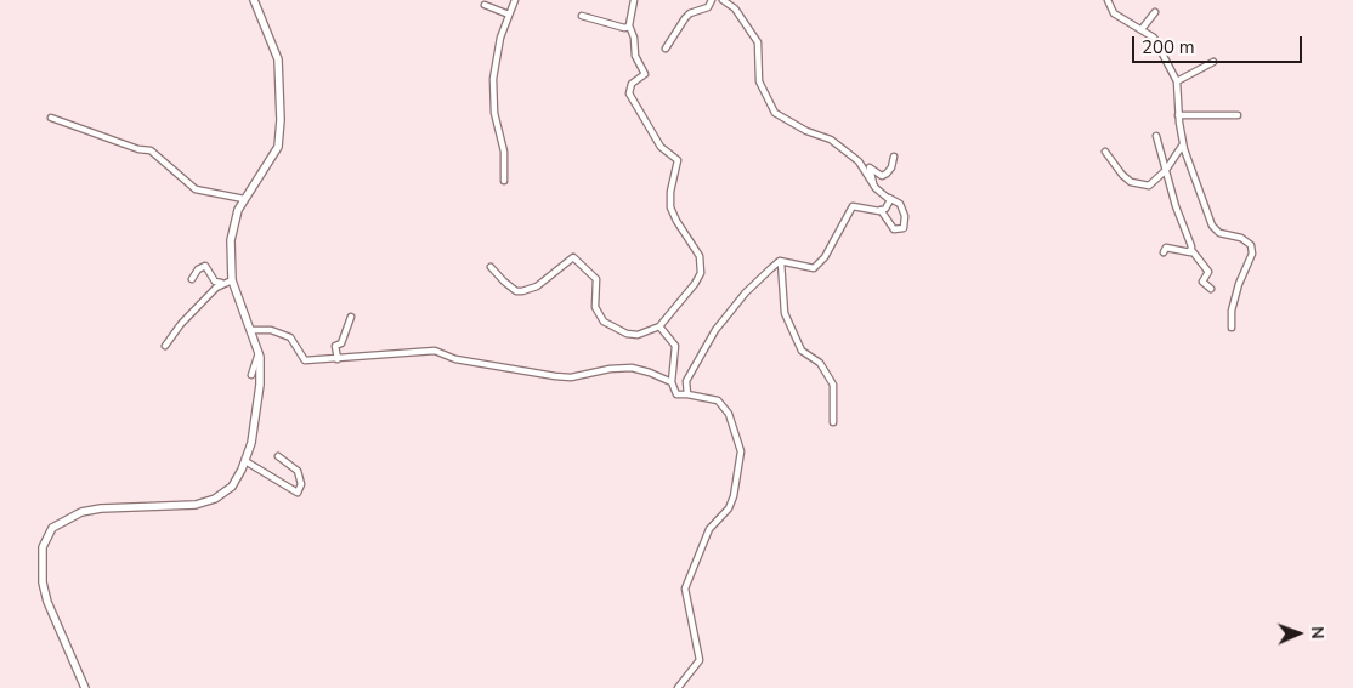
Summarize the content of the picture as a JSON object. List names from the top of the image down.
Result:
{
  "scale_bar": "200 m",
  "north": "right"
}
